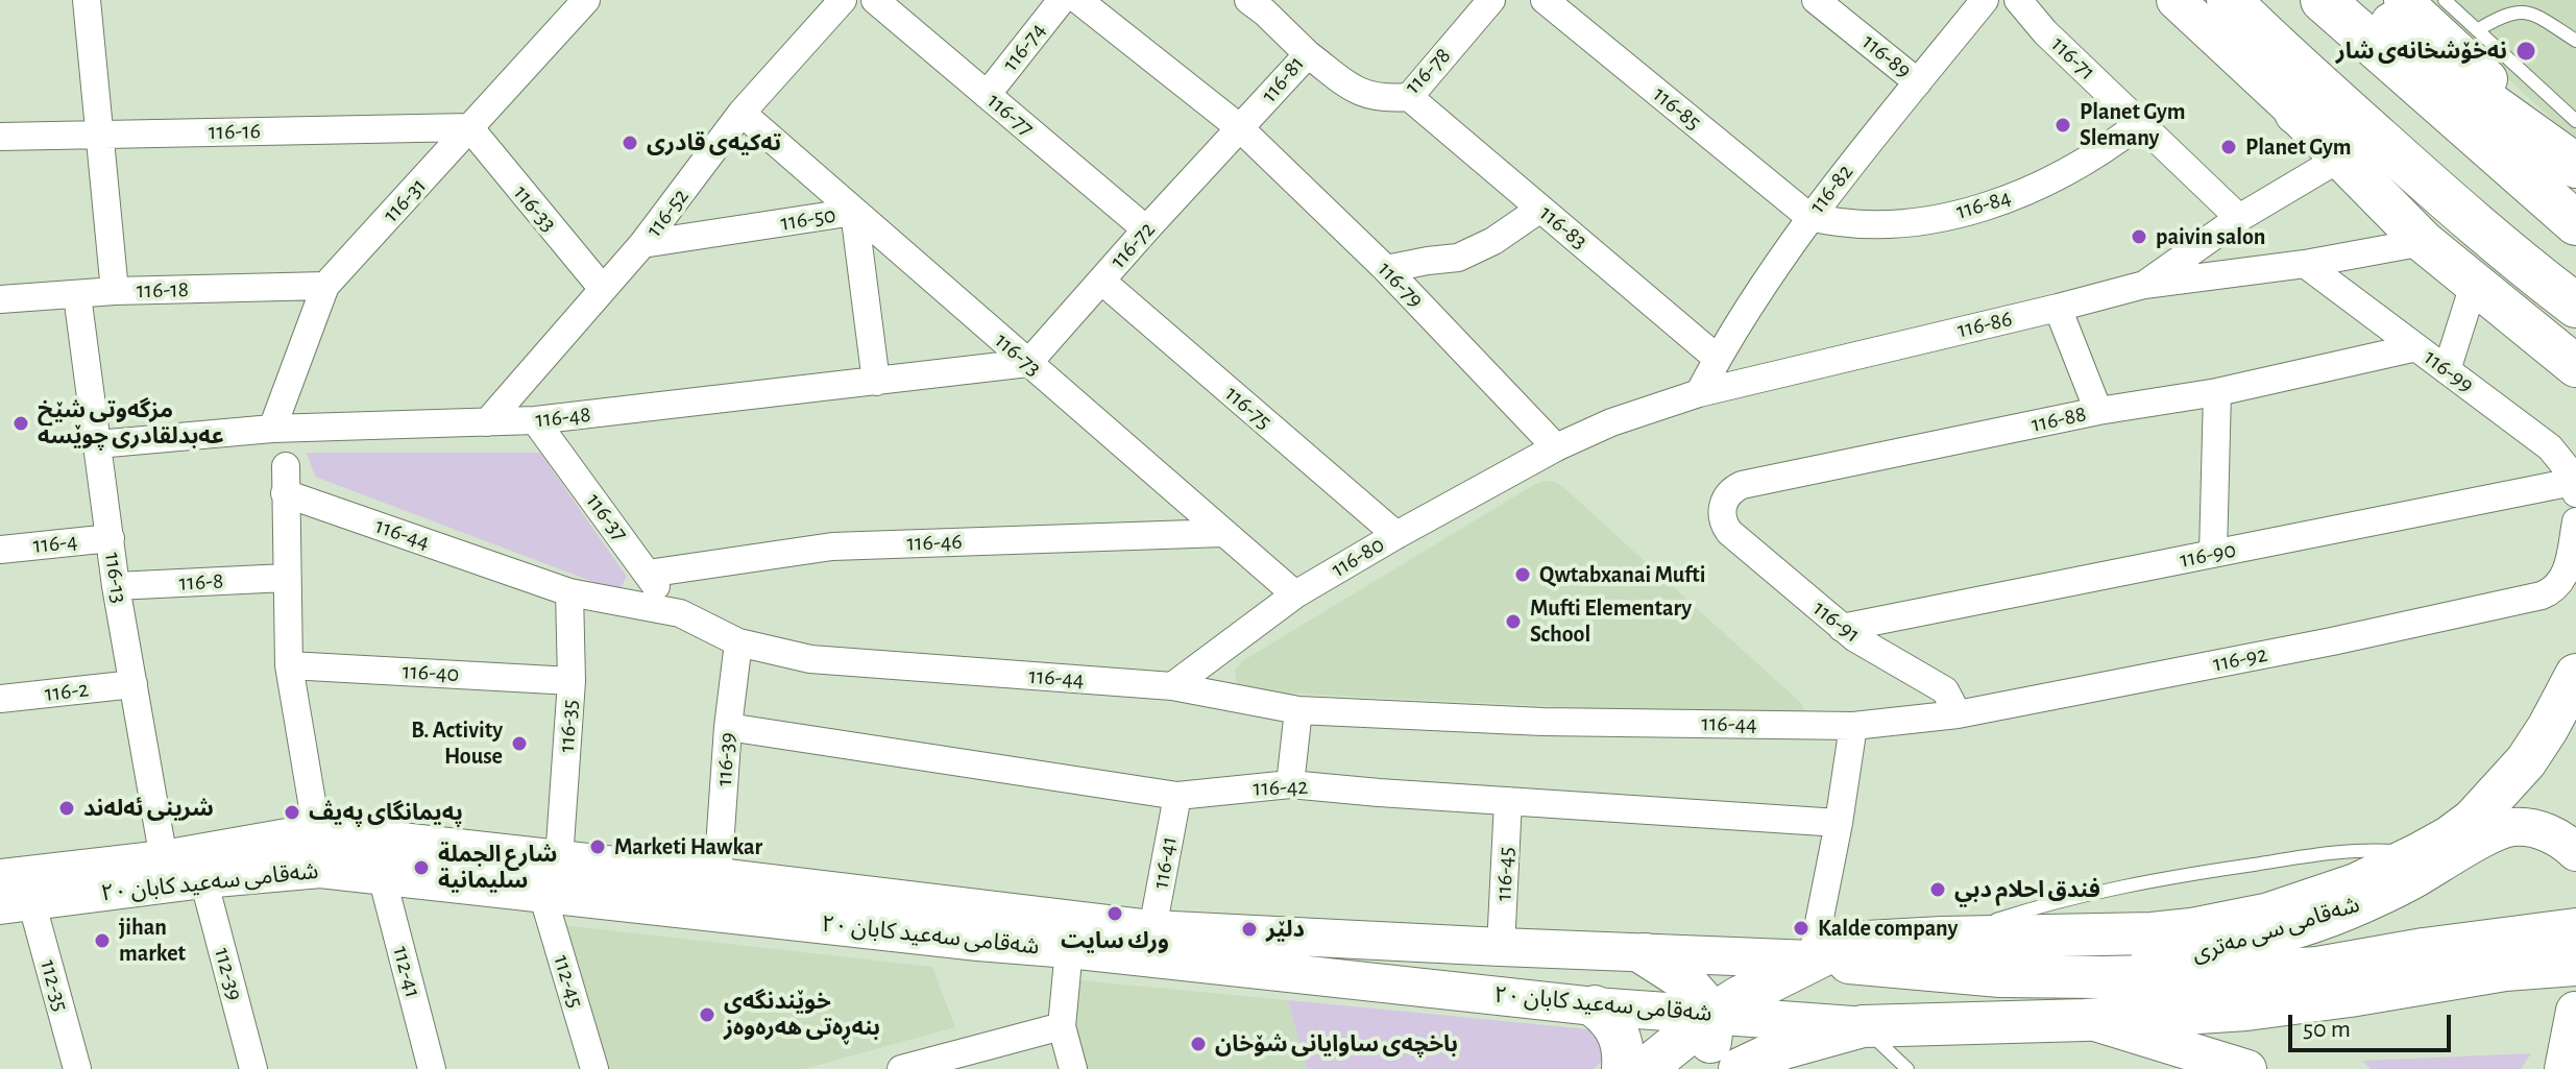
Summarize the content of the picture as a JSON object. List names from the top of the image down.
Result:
{
  "streets": {
    "main road": ["شەقامی سەعید کابان ٢٠", "شەقامی سی مەتری"],
    "street": [
      "116-74",
      "116-89",
      "116-71",
      "116-78",
      "116-81",
      "116-85",
      "116-77",
      "116-16",
      "116-82",
      "116-31",
      "116-84",
      "116-33",
      "116-52",
      "116-50",
      "116-83",
      "116-72",
      "116-79",
      "116-18",
      "116-86",
      "116-73",
      "116-99",
      "116-75",
      "116-48",
      "116-88",
      "116-37",
      "116-44",
      "116-46",
      "116-4",
      "116-90",
      "116-80",
      "116-13",
      "116-8",
      "116-91",
      "116-92",
      "116-40",
      "116-2",
      "116-35",
      "116-39",
      "116-42",
      "116-41",
      "116-45",
      "112-41",
      "112-39",
      "112-45",
      "112-35"
    ]
  },
  "crossings": [
    ["116-74", "116-77"],
    ["116-89", "116-82"],
    ["116-71", "116-84"],
    ["116-78", "116-81"],
    ["116-78", "116-83"],
    ["116-81", "116-72"],
    ["116-81", "116-79"],
    ["116-85", "116-82"],
    ["116-85", "116-84"],
    ["116-77", "116-72"],
    ["116-16", "116-31"],
    ["116-16", "116-33"],
    ["116-82", "116-84"],
    ["116-82", "116-83"],
    ["116-82", "116-86"],
    ["116-31", "116-33"],
    ["116-31", "116-18"],
    ["116-31", "116-48"],
    ["116-33", "116-52"],
    ["116-52", "116-50"],
    ["116-52", "116-73"],
    ["116-52", "116-48"],
    ["116-50", "116-73"],
    ["116-50", "116-48"],
    ["116-72", "116-79"],
    ["116-72", "116-73"],
    ["116-72", "116-75"],
    ["116-72", "116-48"],
    ["116-79", "116-86"],
    ["116-79", "116-80"],
    ["116-18", "116-13"],
    ["116-86", "116-99"],
    ["116-86", "116-80"],
    ["116-73", "116-48"],
    ["116-73", "116-46"],
    ["116-73", "116-80"],
    ["116-99", "116-88"],
    ["116-99", "116-90"],
    ["116-75", "116-80"],
    ["116-48", "116-37"],
    ["116-48", "116-13"],
    ["116-88", "116-91"],
    ["116-37", "116-44"],
    ["116-37", "116-46"],
    ["116-44", "116-80"],
    ["116-44", "116-8"],
    ["116-44", "116-92"],
    ["116-44", "116-35"],
    ["116-44", "116-39"],
    ["116-4", "116-13"],
    ["116-90", "116-91"],
    ["116-13", "116-8"],
    ["116-13", "116-2"],
    ["116-13", "شەقامی سەعید کابان ٢٠"],
    ["116-91", "116-92"],
    ["116-40", "116-35"],
    ["116-35", "شەقامی سەعید کابان ٢٠"],
    ["116-39", "116-42"],
    ["116-39", "شەقامی سەعید کابان ٢٠"],
    ["116-42", "116-41"],
    ["116-42", "116-45"],
    ["116-41", "شەقامی سەعید کابان ٢٠"],
    ["116-45", "شەقامی سەعید کابان ٢٠"],
    ["شەقامی سەعید کابان ٢٠", "112-41"],
    ["شەقامی سەعید کابان ٢٠", "112-39"],
    ["شەقامی سەعید کابان ٢٠", "112-45"],
    ["شەقامی سەعید کابان ٢٠", "112-35"]
  ],
  "places": [
    "نەخۆشخانەی شار",
    "Planet Gym Slemany",
    "تەکیەی قادری",
    "Planet Gym",
    "paivin salon",
    "مزگەوتی شێخ عەبدلقادری چوێسە",
    "Qwtabxanai Mufti",
    "Mufti Elementary School",
    "B. Activity House",
    "شرینی ئەلەند",
    "پەیمانگای پەیڤ",
    "Marketi Hawkar",
    "شارع الجملة سليمانية",
    "فندق احلام دبي",
    "ورك سايت",
    "Kalde company",
    "دلێر",
    "jihan market",
    "خوێندنگەی بنەڕەتی هەرەوەز",
    "باخچەی ساوایانی شۆخان"
  ],
  "scale_bar": "50 m"
}
